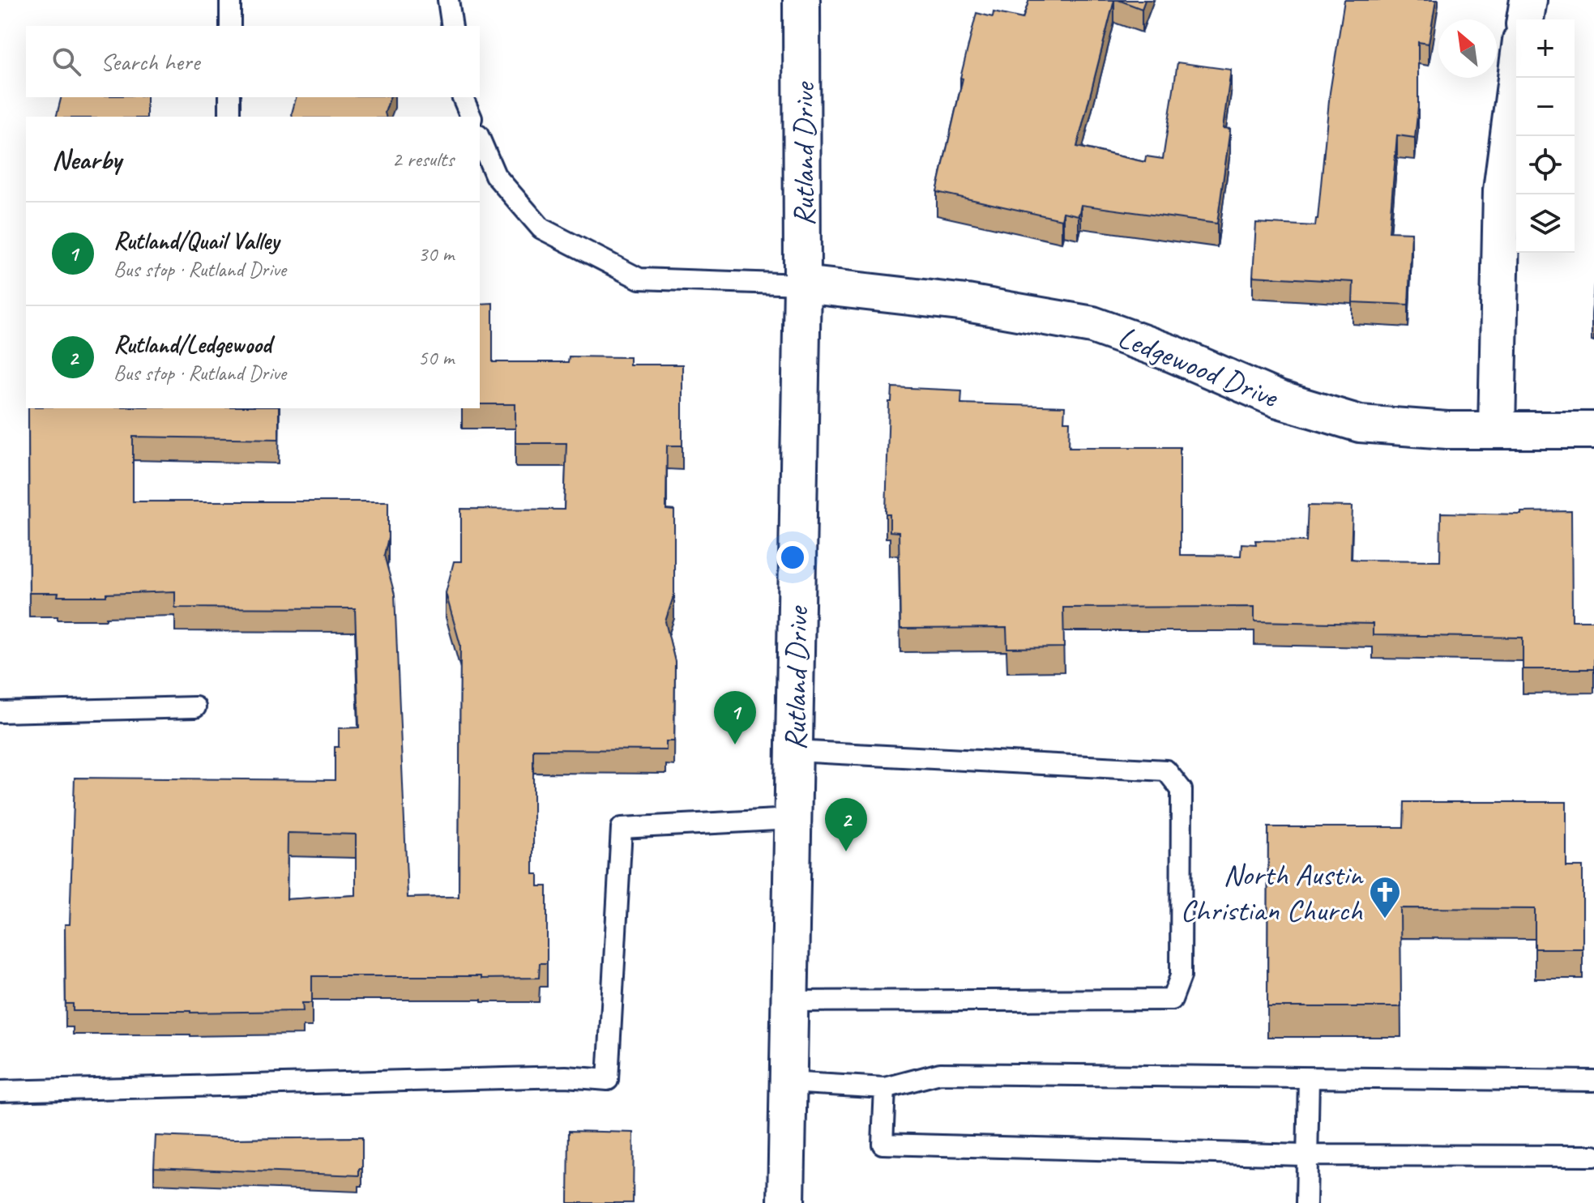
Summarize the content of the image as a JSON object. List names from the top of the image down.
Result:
{
  "streets": {
    "street": ["Rutland Drive", "Ledgewood Drive"]
  },
  "crossings": [
    ["Rutland Drive", "Ledgewood Drive"]
  ],
  "places": {
    "church": ["North Austin Christian Church"]
  },
  "north": "top left",
  "page": {
    "map_buttons": ["+", "−"],
    "search": "Search here",
    "heading": ["Nearby", "2 results"],
    "list": [
      {
        "mark": "1",
        "name": "Rutland/Quail Valley",
        "note": "Bus stop · Rutland Drive",
        "value": "30 m"
      },
      {
        "mark": "2",
        "name": "Rutland/Ledgewood",
        "note": "Bus stop · Rutland Drive",
        "value": "50 m"
      }
    ],
    "pins": ["1", "2"]
  }
}
